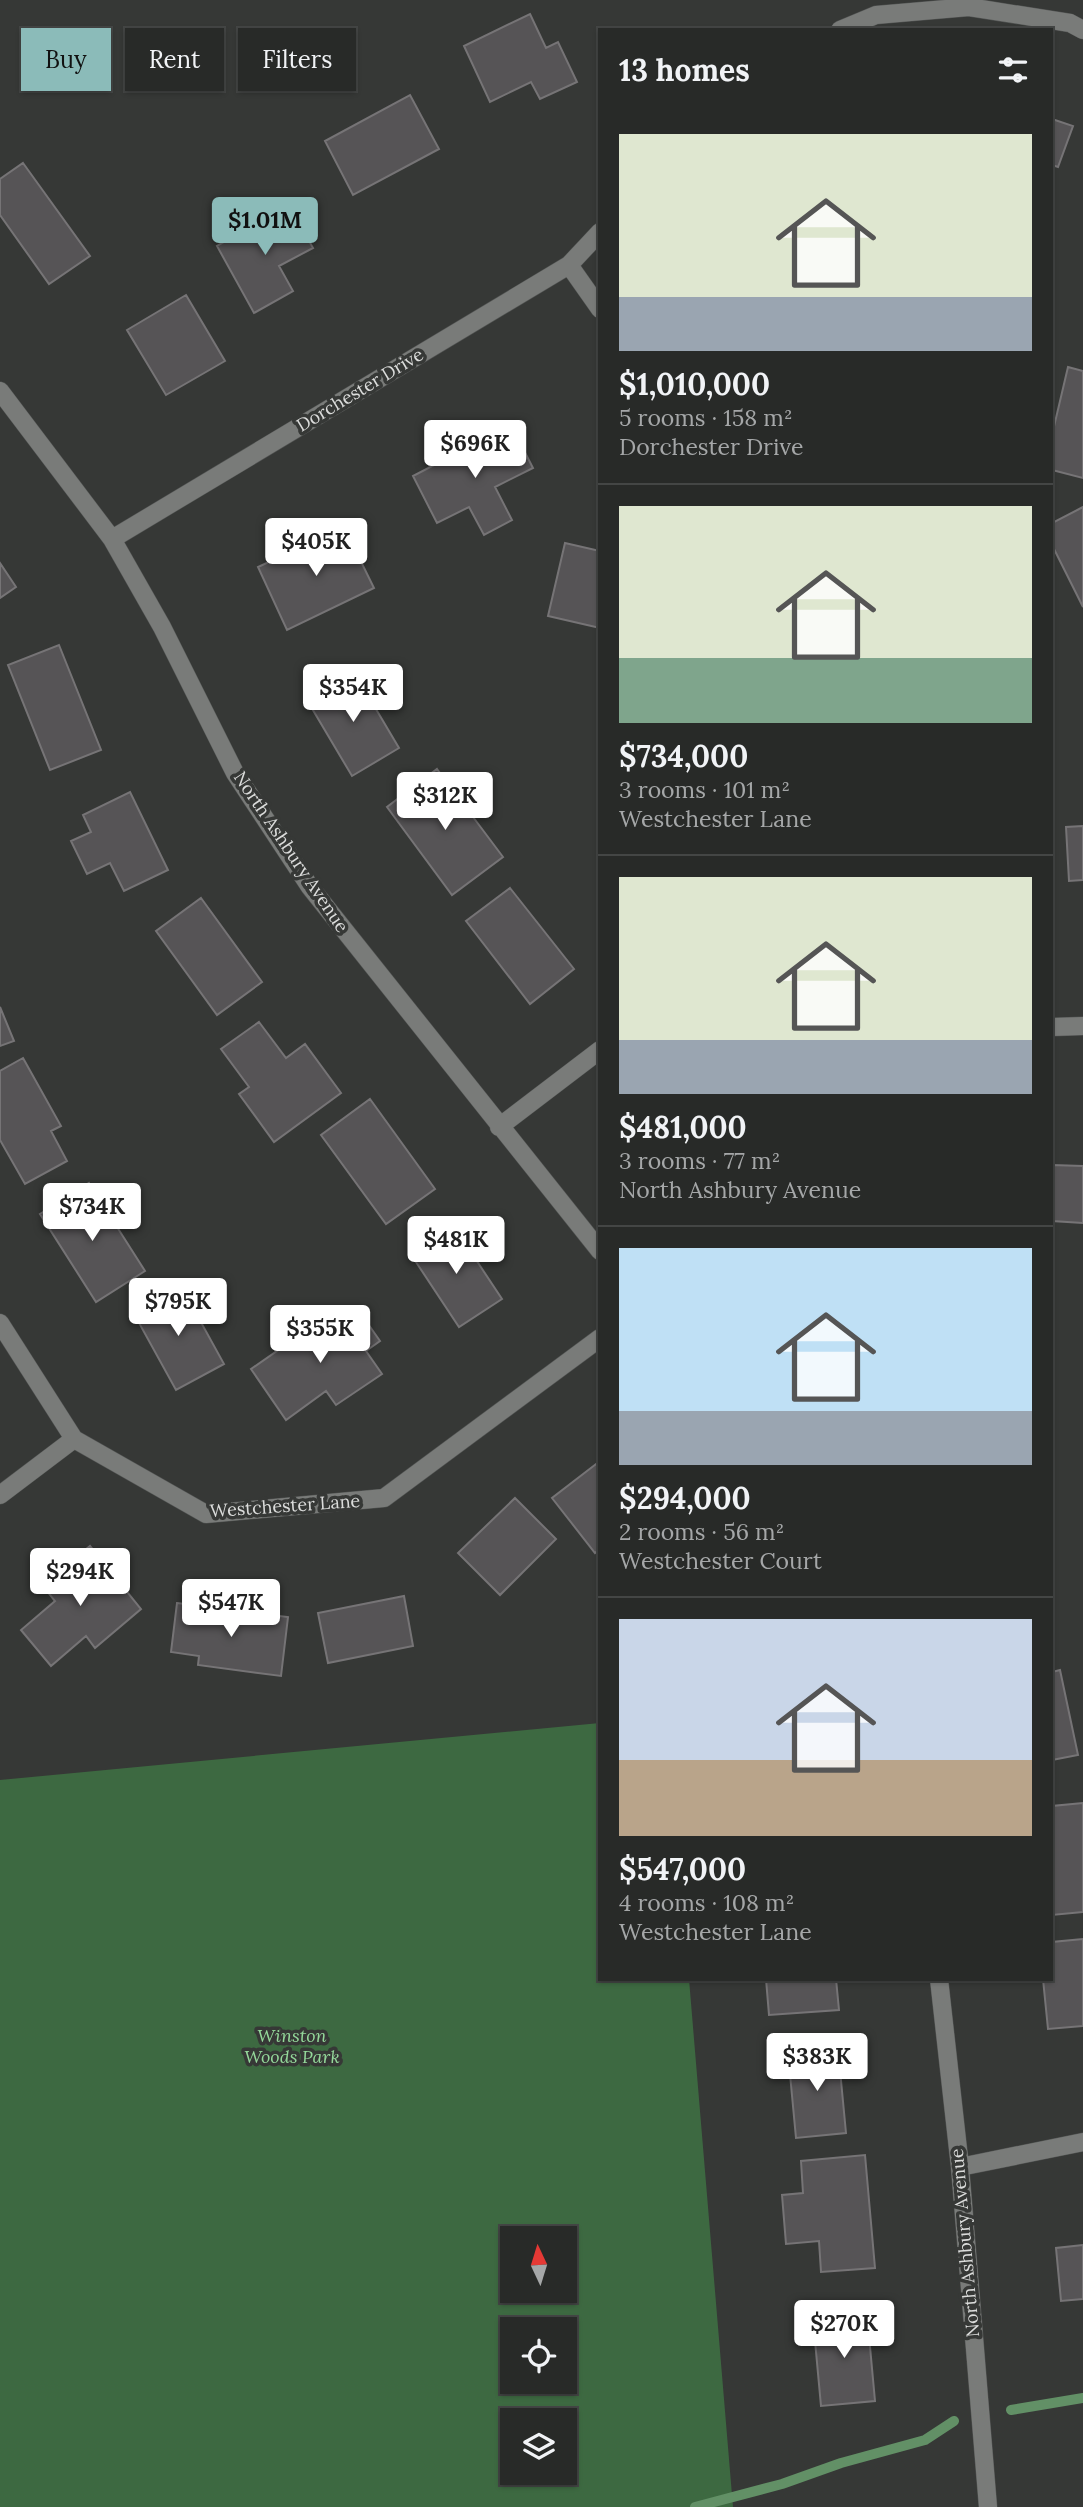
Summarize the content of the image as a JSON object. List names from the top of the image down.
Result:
{
  "streets": {
    "street": ["Dorchester Drive", "North Ashbury Avenue", "Westchester Lane"]
  },
  "crossings": [
    ["Dorchester Drive", "North Ashbury Avenue"]
  ],
  "parks": ["Winston Woods Park"],
  "north": "top",
  "page": {
    "chip": ["Buy", "Rent", "Filters"],
    "heading": "13 homes",
    "list": [
      {
        "name": "$1,010,000",
        "note": "5 rooms · 158 m² · Dorchester Drive"
      },
      {
        "name": "$734,000",
        "note": "3 rooms · 101 m² · Westchester Lane"
      },
      {
        "name": "$481,000",
        "note": "3 rooms · 77 m² · North Ashbury Avenue"
      },
      {
        "name": "$294,000",
        "note": "2 rooms · 56 m² · Westchester Court"
      },
      {
        "name": "$547,000",
        "note": "4 rooms · 108 m² · Westchester Lane"
      }
    ],
    "price": [
      "$1.01M",
      "$696K",
      "$405K",
      "$354K",
      "$312K",
      "$734K",
      "$481K",
      "$795K",
      "$355K",
      "$294K",
      "$547K",
      "$383K",
      "$270K"
    ]
  }
}
